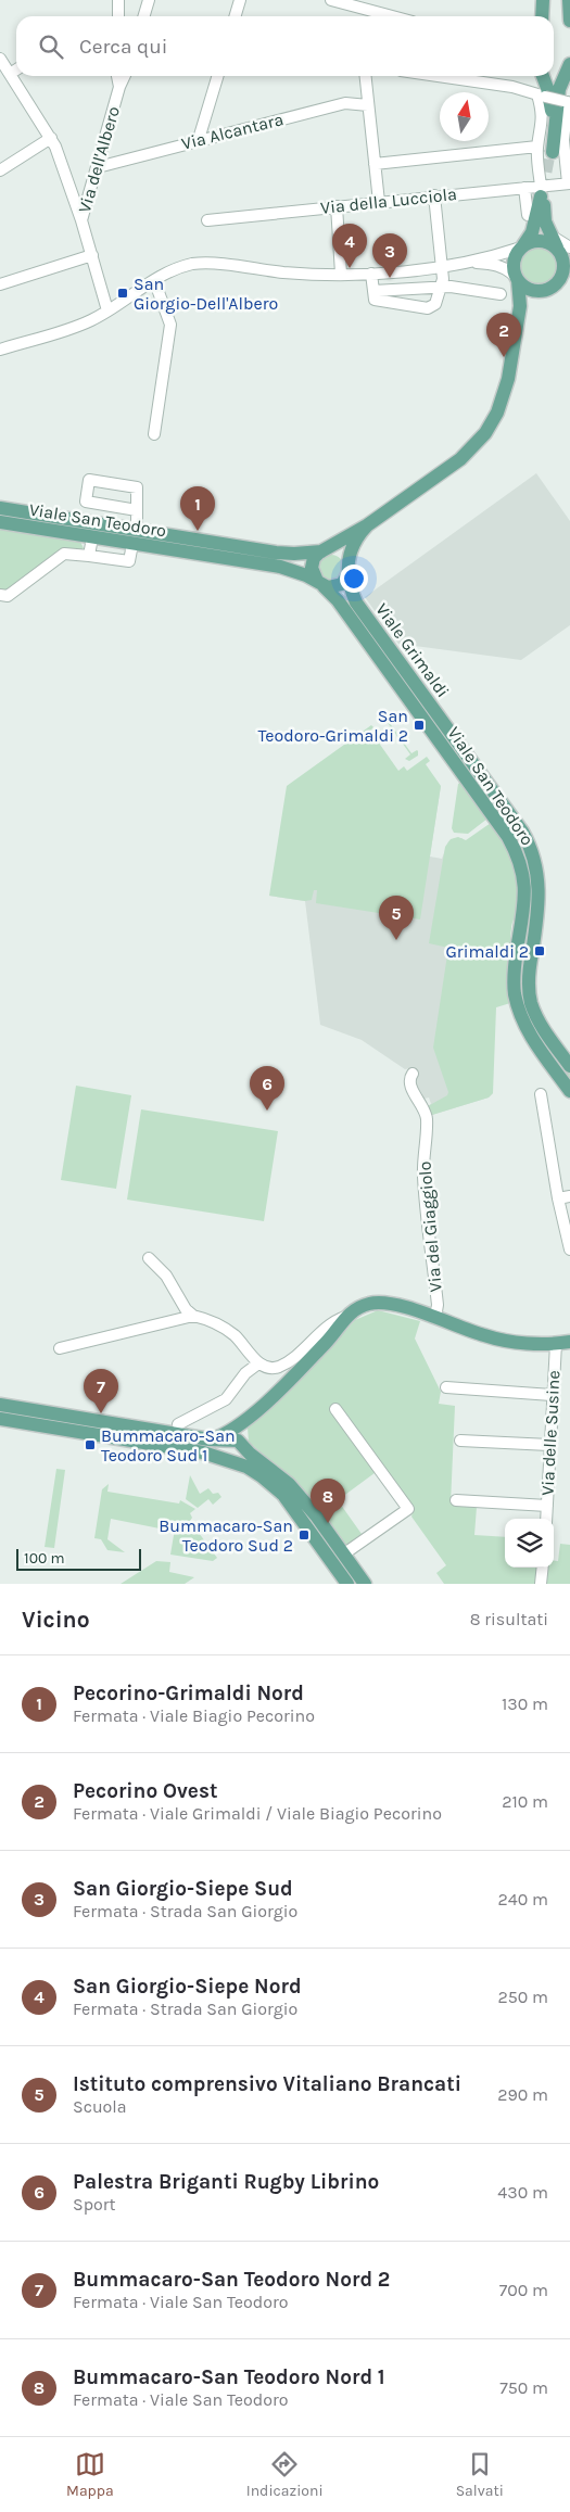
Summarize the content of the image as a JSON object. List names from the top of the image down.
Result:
{
  "streets": {
    "main road": ["Viale San Teodoro", "Viale Grimaldi"],
    "street": [
      "Via Alcantara",
      "Via dell'Albero",
      "Via della Lucciola",
      "Via del Giaggiolo",
      "Via delle Susine"
    ]
  },
  "crossings": [
    ["Via Alcantara", "Via dell'Albero"],
    ["Viale San Teodoro", "Viale Grimaldi"]
  ],
  "places": {
    "transit": [
      "San Giorgio-Dell'Albero",
      "San Teodoro-Grimaldi 2",
      "Grimaldi 2",
      "Bummacaro-San Teodoro Sud 1",
      "Bummacaro-San Teodoro Sud 2"
    ]
  },
  "scale_bar": "100 m",
  "north": "top",
  "page": {
    "search": "Cerca qui",
    "pins": [
      "4",
      "3",
      "2",
      "1",
      "5",
      "6",
      "7",
      "8"
    ],
    "scale": "100 m",
    "heading": ["Vicino", "8 risultati"],
    "list": [
      {
        "mark": "1",
        "name": "Pecorino-Grimaldi Nord",
        "note": "Fermata · Viale Biagio Pecorino",
        "value": "130 m"
      },
      {
        "mark": "2",
        "name": "Pecorino Ovest",
        "note": "Fermata · Viale Grimaldi / Viale Biagio Pecorino",
        "value": "210 m"
      },
      {
        "mark": "3",
        "name": "San Giorgio-Siepe Sud",
        "note": "Fermata · Strada San Giorgio",
        "value": "240 m"
      },
      {
        "mark": "4",
        "name": "San Giorgio-Siepe Nord",
        "note": "Fermata · Strada San Giorgio",
        "value": "250 m"
      },
      {
        "mark": "5",
        "name": "Istituto comprensivo Vitaliano Brancati",
        "note": "Scuola",
        "value": "290 m"
      },
      {
        "mark": "6",
        "name": "Palestra Briganti Rugby Librino",
        "note": "Sport",
        "value": "430 m"
      },
      {
        "mark": "7",
        "name": "Bummacaro-San Teodoro Nord 2",
        "note": "Fermata · Viale San Teodoro",
        "value": "700 m"
      },
      {
        "mark": "8",
        "name": "Bummacaro-San Teodoro Nord 1",
        "note": "Fermata · Viale San Teodoro",
        "value": "750 m"
      }
    ],
    "nav": ["Mappa", "Indicazioni", "Salvati"]
  }
}
